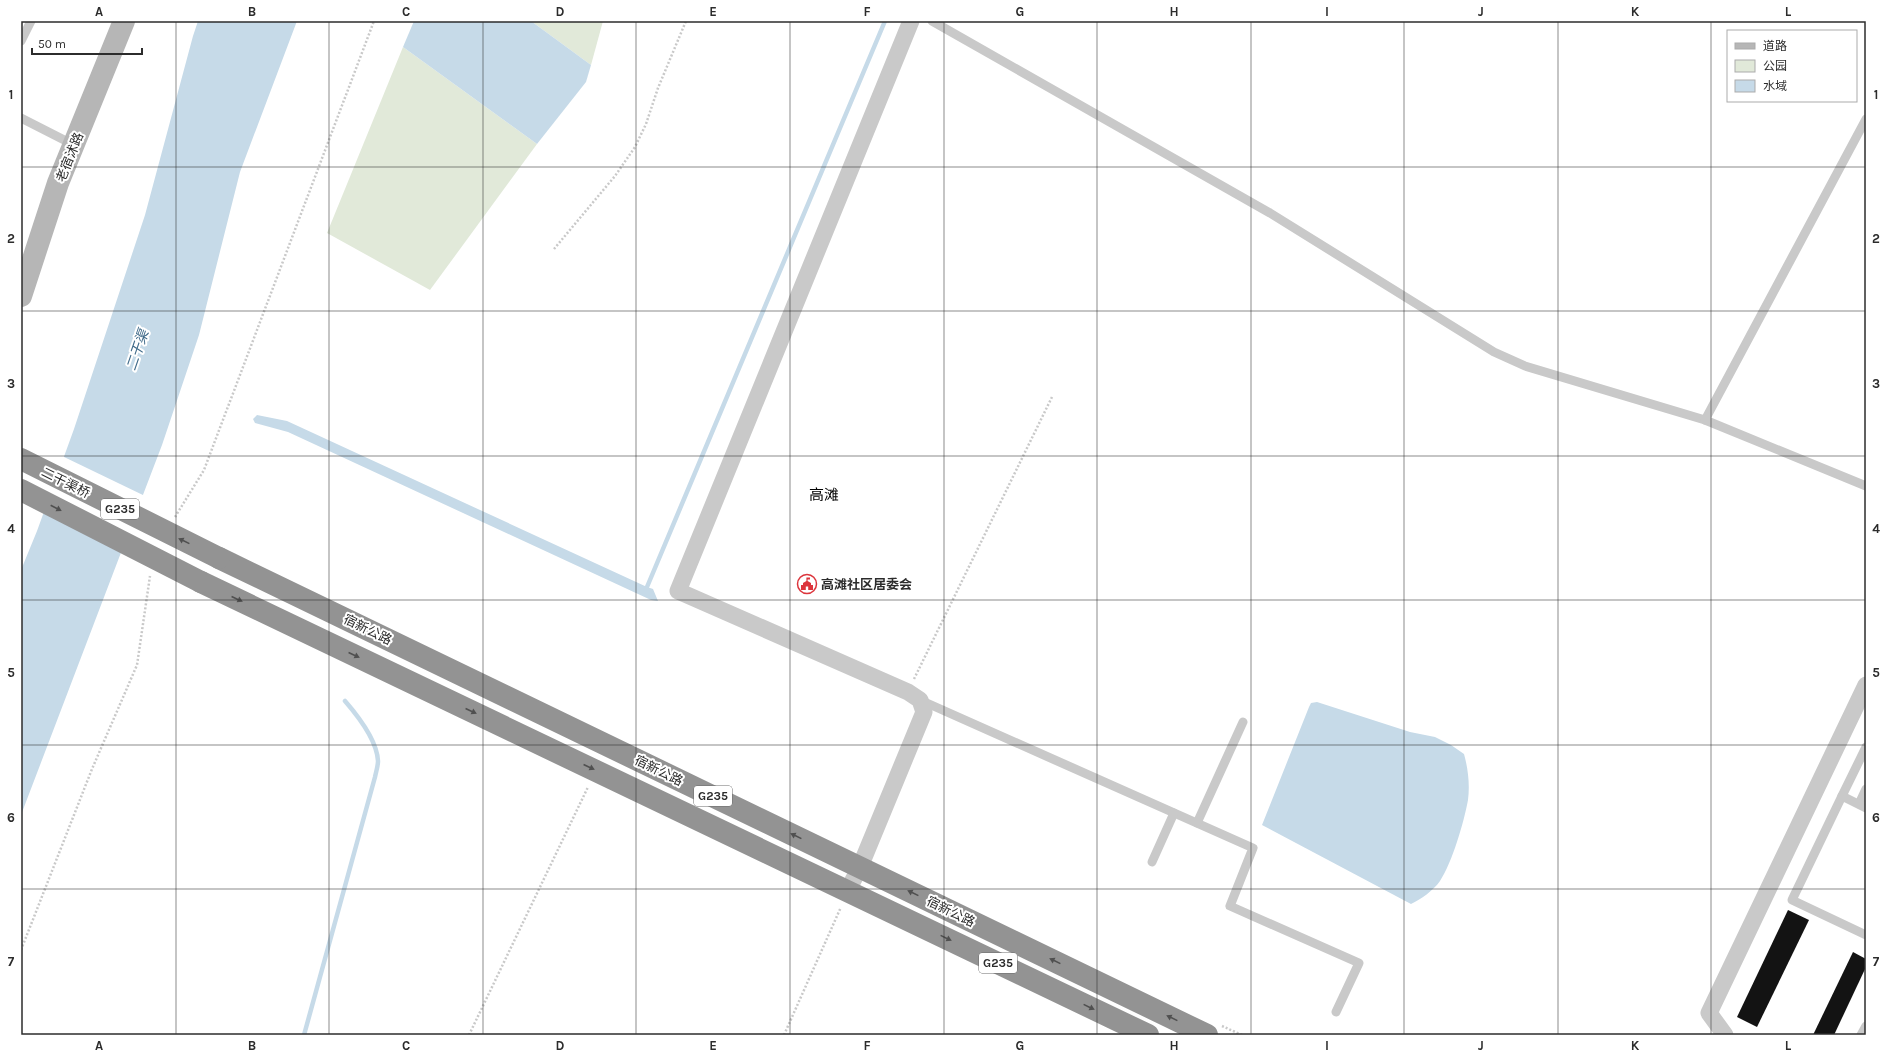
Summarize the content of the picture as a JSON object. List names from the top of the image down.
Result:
{
  "streets": {
    "highway": ["二干渠桥", "G235", "宿新公路"],
    "main road": ["老宿沭路"]
  },
  "crossings": [
    ["二干渠桥", "宿新公路"]
  ],
  "districts": ["高滩"],
  "water": ["二干渠"],
  "places": {
    "public building": ["高滩社区居委会"]
  },
  "legend": ["道路", "公园", "水域"],
  "scale_bar": "50 m",
  "grid": {
    "columns": [
      "A",
      "B",
      "C",
      "D",
      "E",
      "F",
      "G",
      "H",
      "I",
      "J",
      "K",
      "L"
    ],
    "rows": [
      "1",
      "2",
      "3",
      "4",
      "5",
      "6",
      "7"
    ]
  }
}
